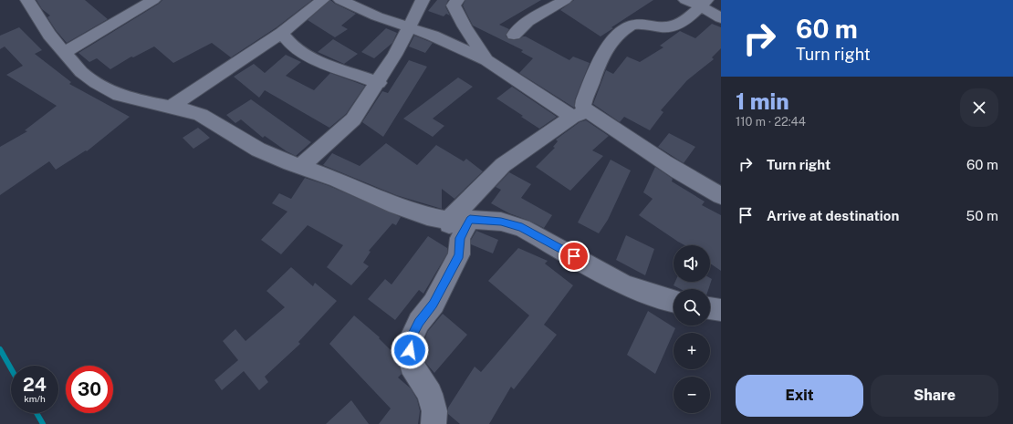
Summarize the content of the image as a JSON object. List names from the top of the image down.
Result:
{
  "page": {
    "turn": ["60 m", "Turn right"],
    "heading": ["1 min", "110 m · 22:44"],
    "list": [
      {
        "name": "Turn right",
        "value": "60 m"
      },
      {
        "name": "Arrive at destination",
        "value": "50 m"
      }
    ],
    "map_buttons": ["+", "−"],
    "speed": "24 km/h",
    "limit": "30",
    "buttons": ["Exit", "Share"]
  }
}
